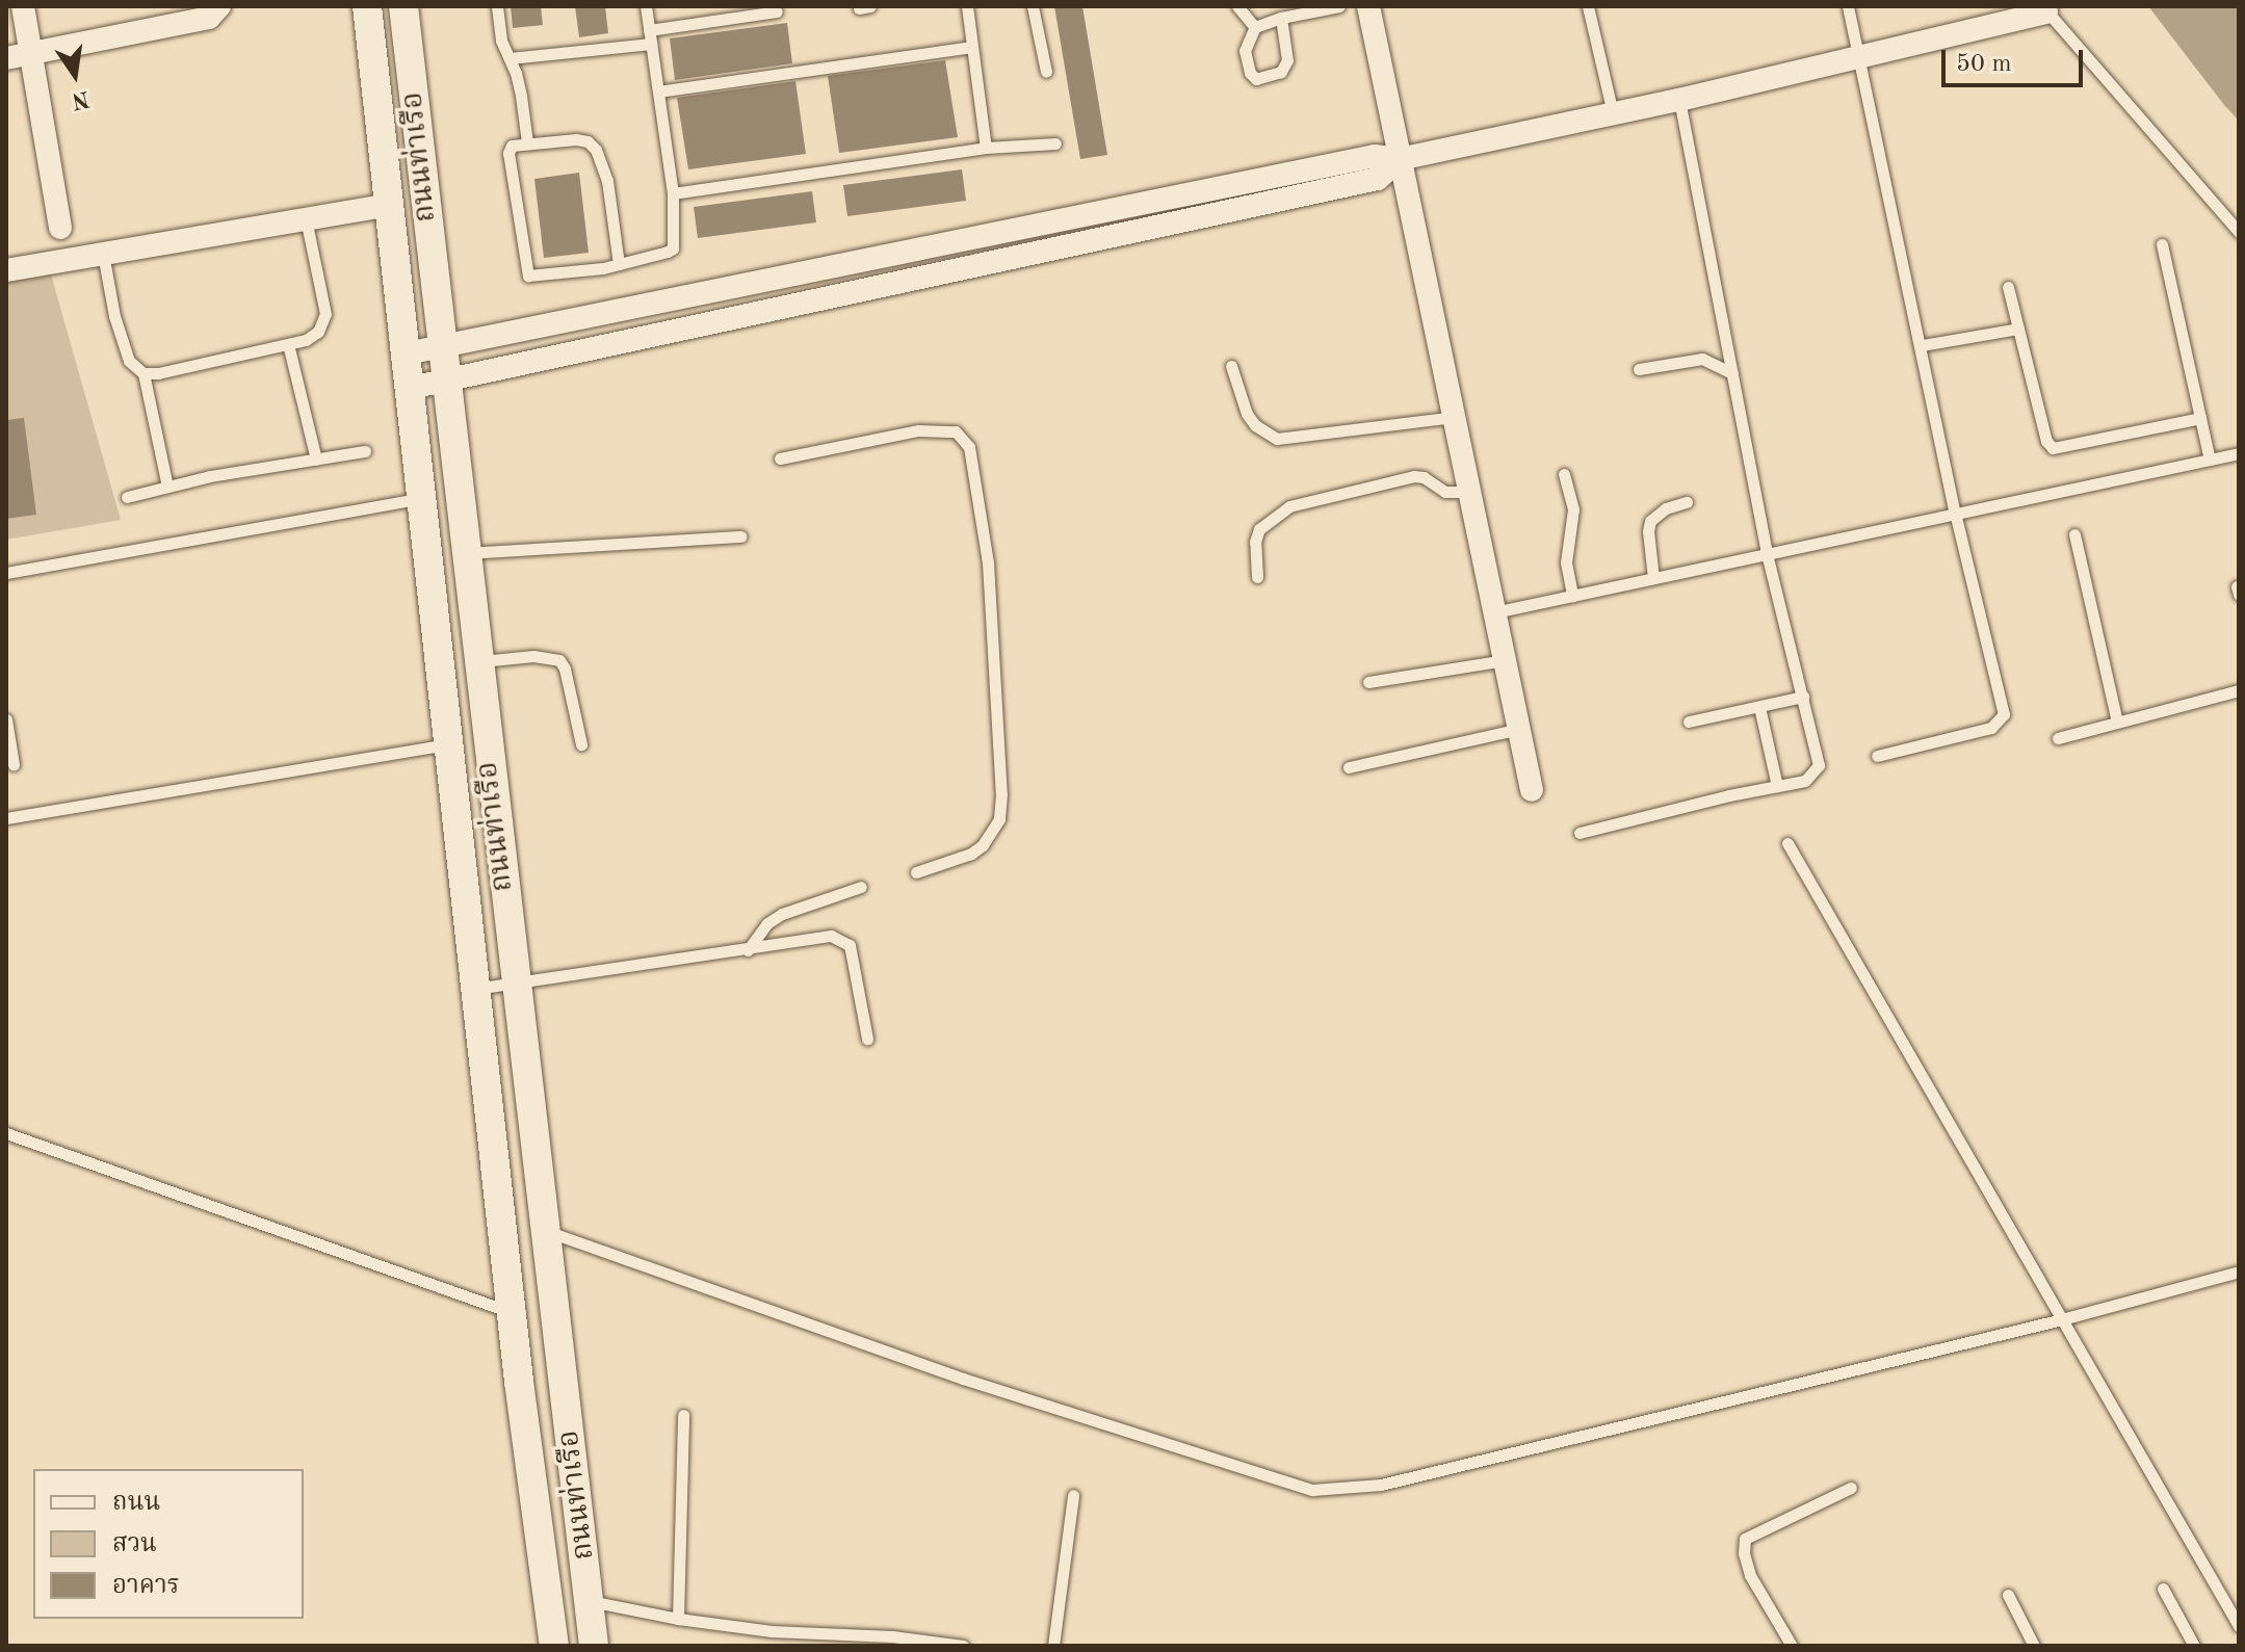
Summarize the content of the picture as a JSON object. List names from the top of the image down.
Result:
{
  "streets": {
    "street": ["ถนนท่าเรือ"]
  },
  "legend": ["ถนน", "สวน", "อาคาร"],
  "scale_bar": "50 m",
  "north": "bottom"
}
